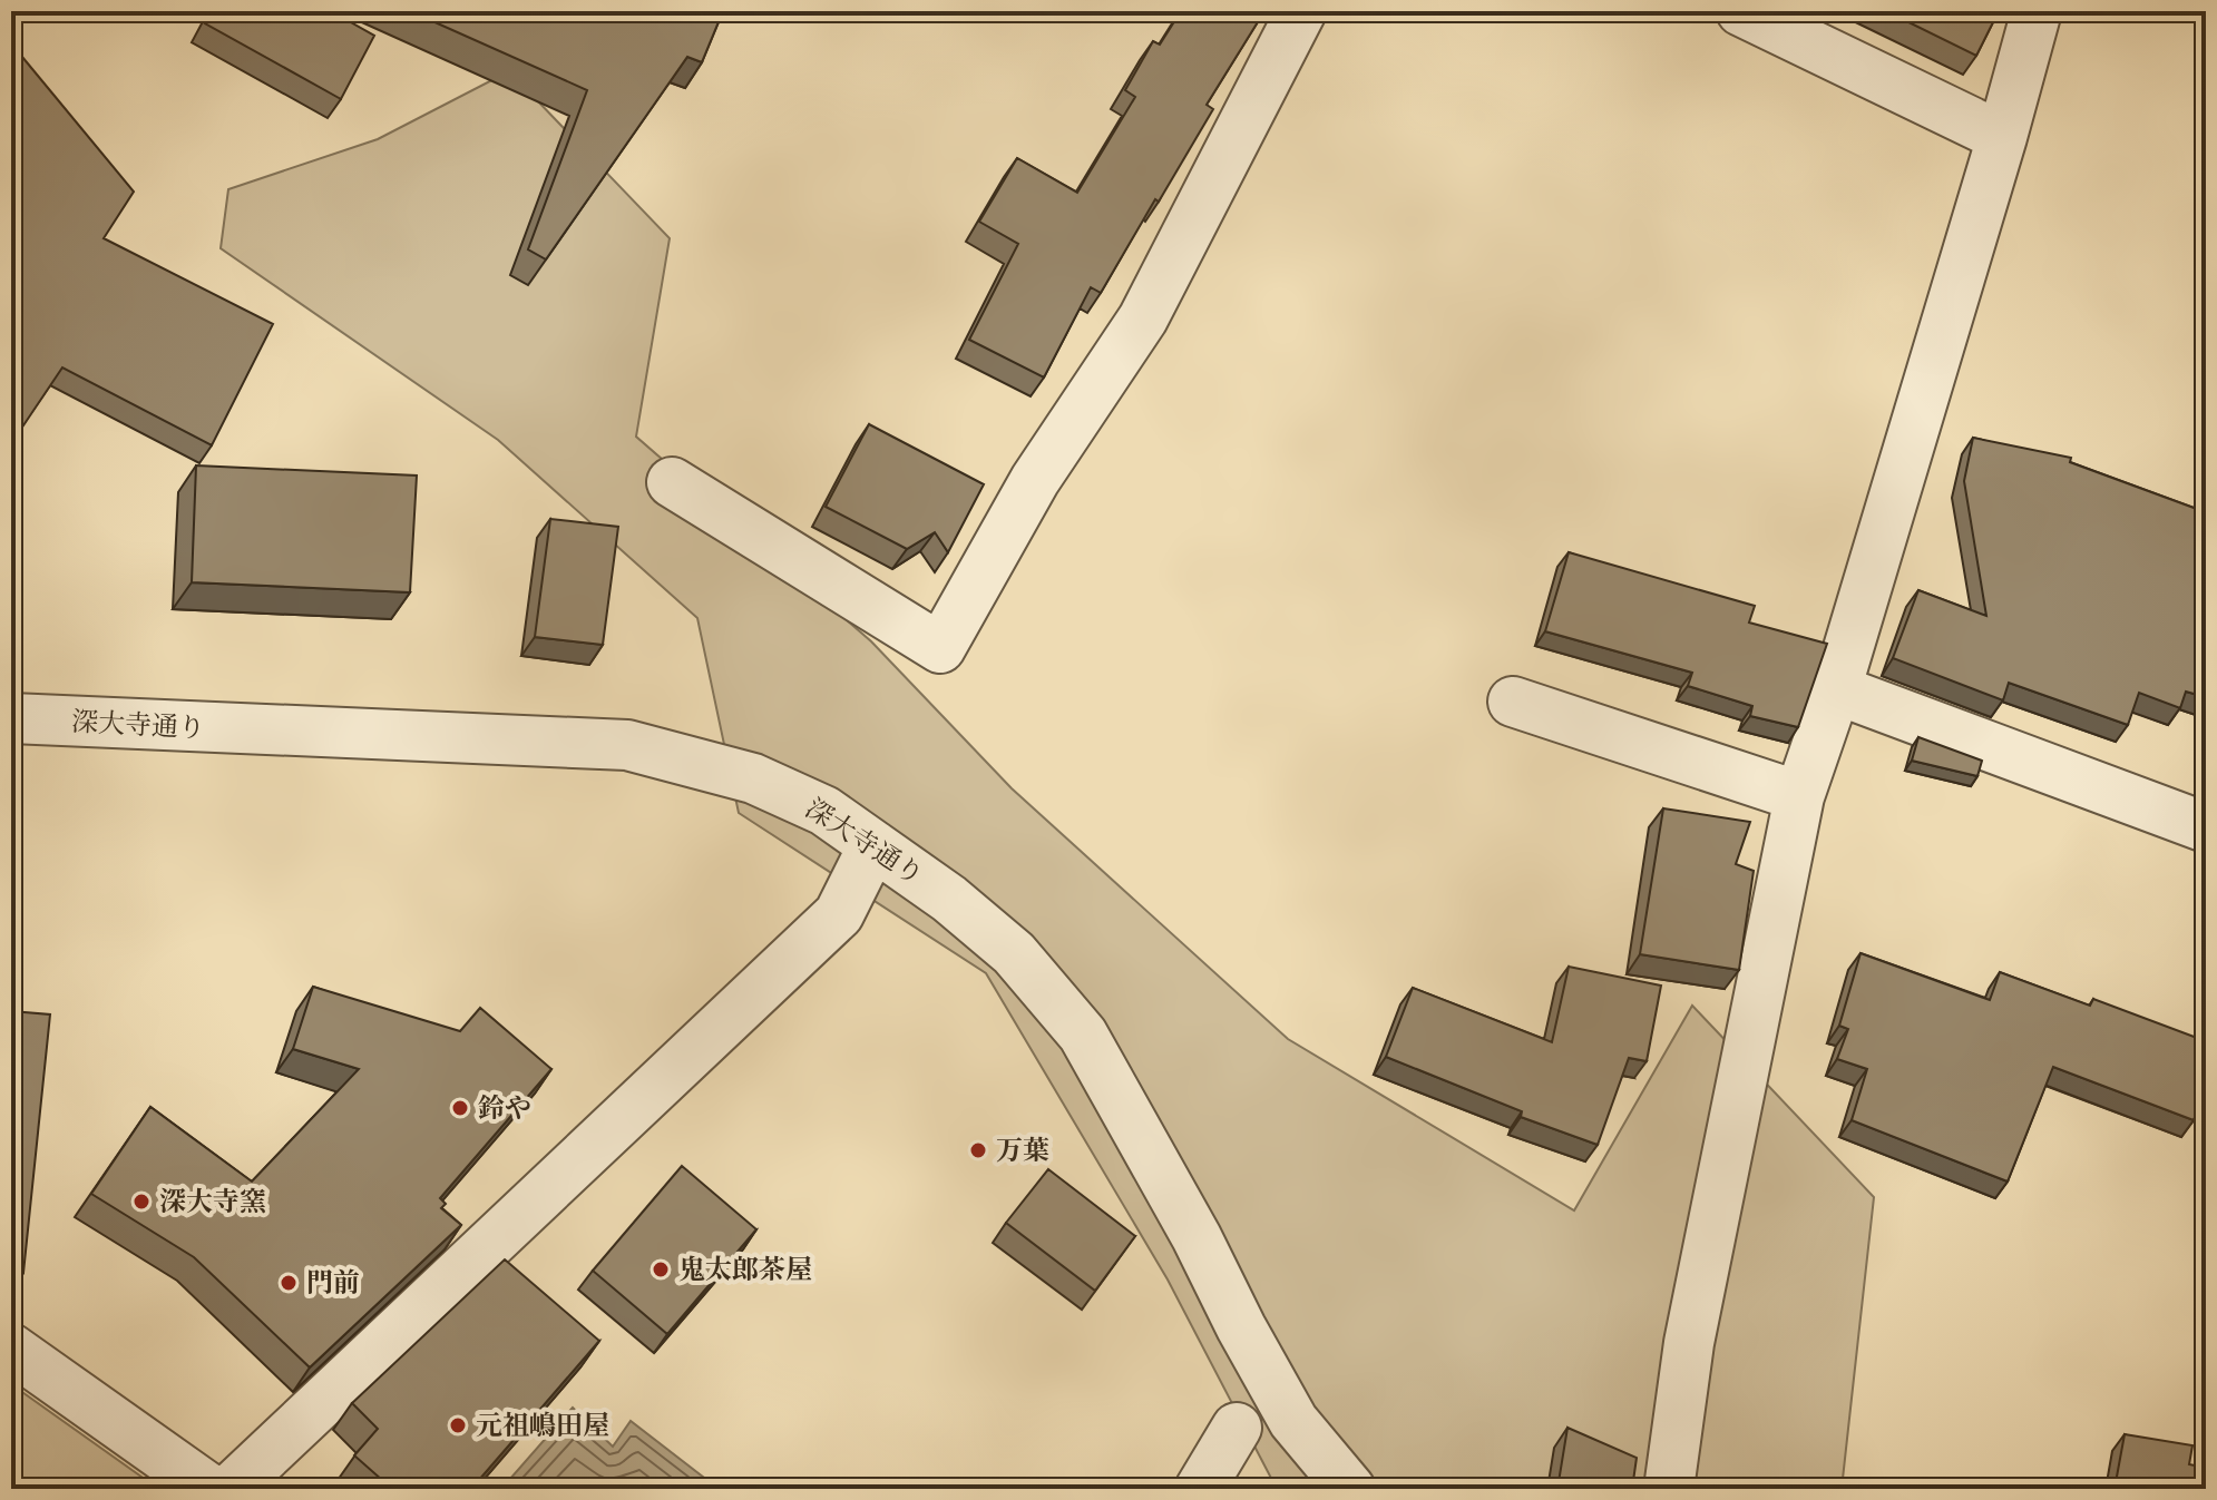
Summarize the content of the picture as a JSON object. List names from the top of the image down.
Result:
{
  "streets": {
    "street": ["深大寺通り"]
  },
  "places": [
    "鈴や",
    "万葉",
    "深大寺窯",
    "鬼太郎茶屋",
    "門前",
    "元祖嶋田屋"
  ]
}
